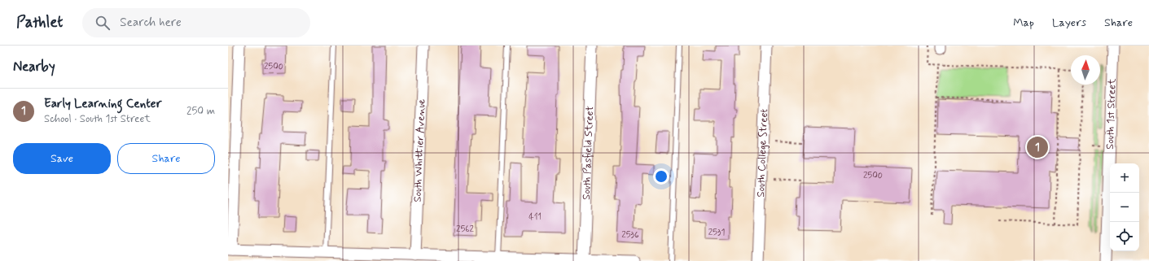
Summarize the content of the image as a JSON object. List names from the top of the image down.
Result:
{
  "streets": {
    "street": [
      "South 1st Street",
      "South Whittier Avenue",
      "South Pasfield Street",
      "South College Street"
    ]
  },
  "house_numbers": [
    "2500",
    "2500",
    "411",
    "2562",
    "2531",
    "2536"
  ],
  "north": "top",
  "page": {
    "header": "Pathlet",
    "search": "Search here",
    "nav": ["Map", "Layers", "Share"],
    "heading": "Nearby",
    "list": [
      {
        "mark": "1",
        "name": "Early Learning Center",
        "note": "School · South 1st Street",
        "value": "250 m"
      }
    ],
    "buttons": ["Save", "Share"],
    "pins": "1",
    "map_buttons": ["+", "−"]
  }
}
